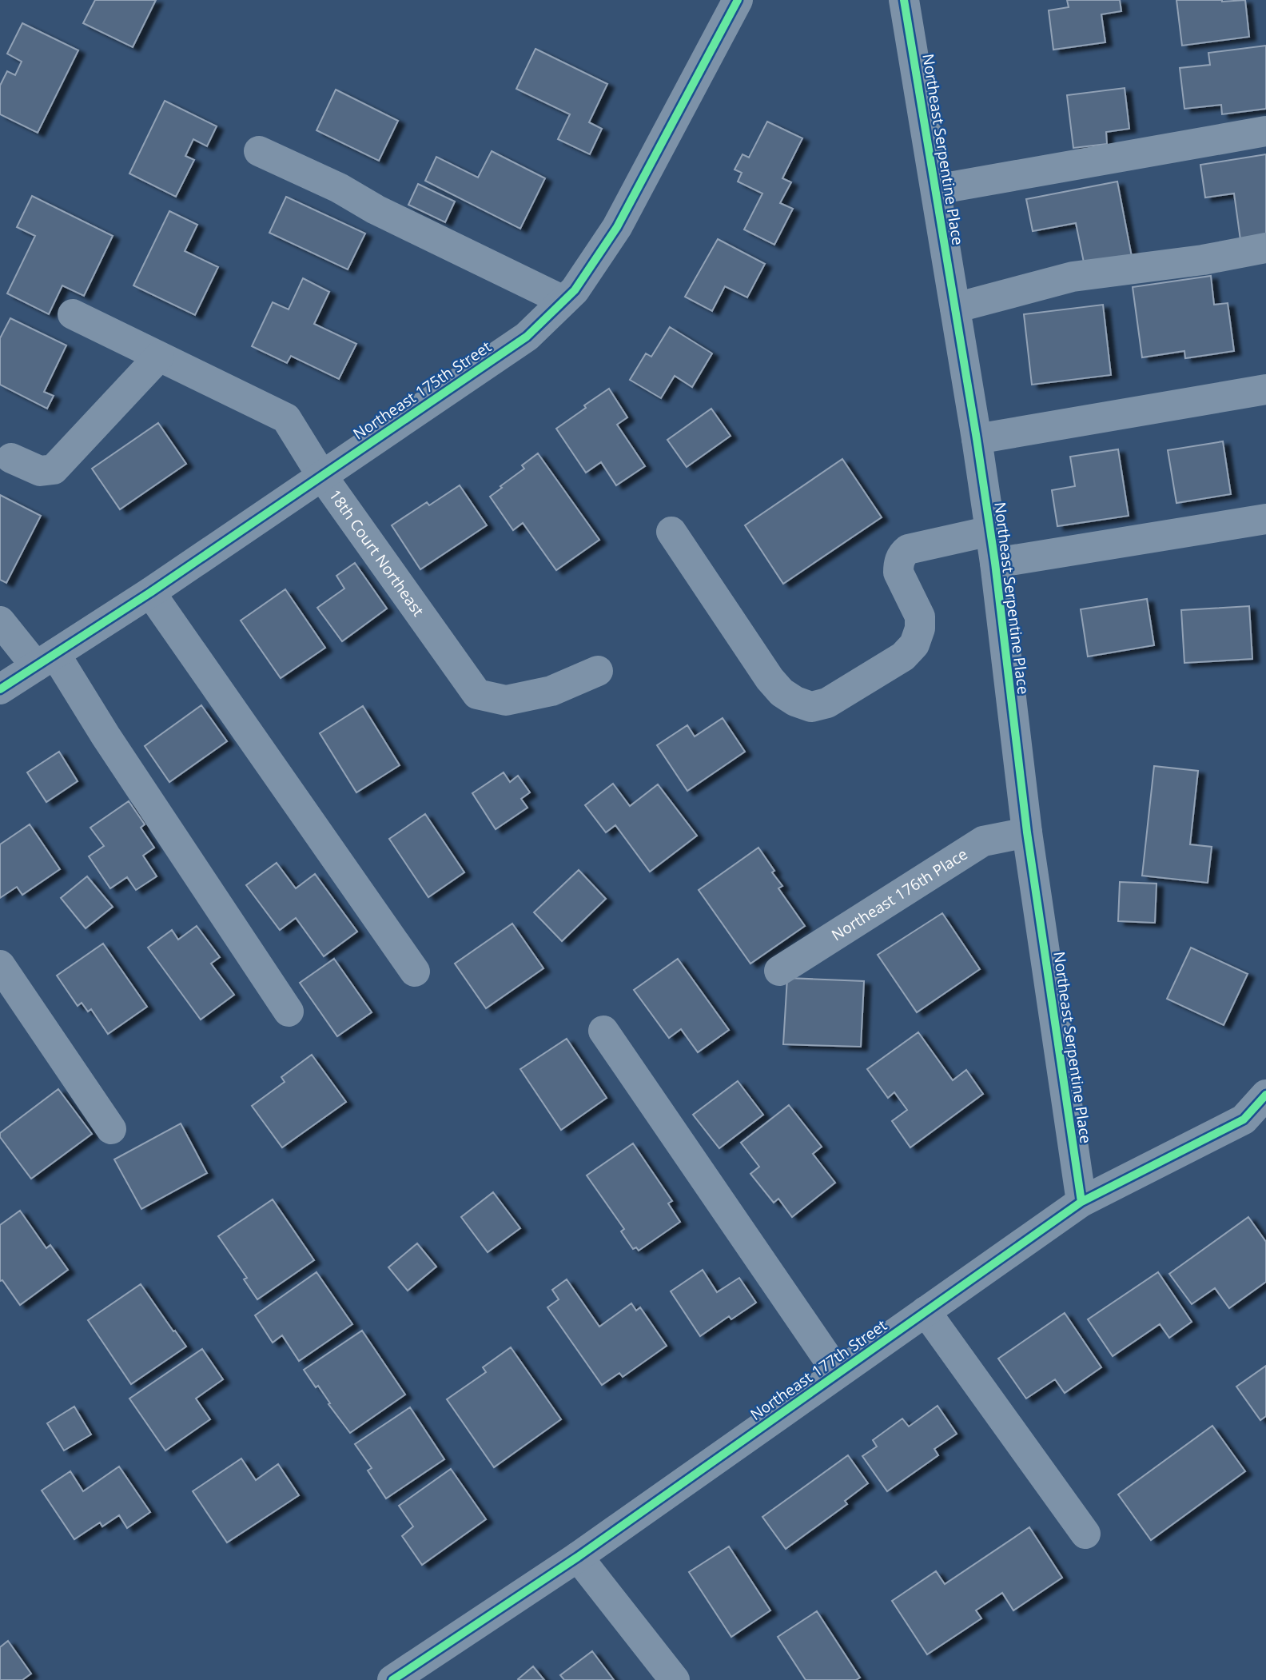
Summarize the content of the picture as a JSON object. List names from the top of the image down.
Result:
{
  "streets": {
    "street": [
      "Northeast Serpentine Place",
      "Northeast 175th Street",
      "18th Court Northeast",
      "Northeast 176th Place",
      "Northeast 177th Street"
    ]
  },
  "crossings": [
    ["Northeast Serpentine Place", "Northeast 176th Place"],
    ["Northeast Serpentine Place", "Northeast 177th Street"],
    ["Northeast 175th Street", "18th Court Northeast"]
  ]
}
